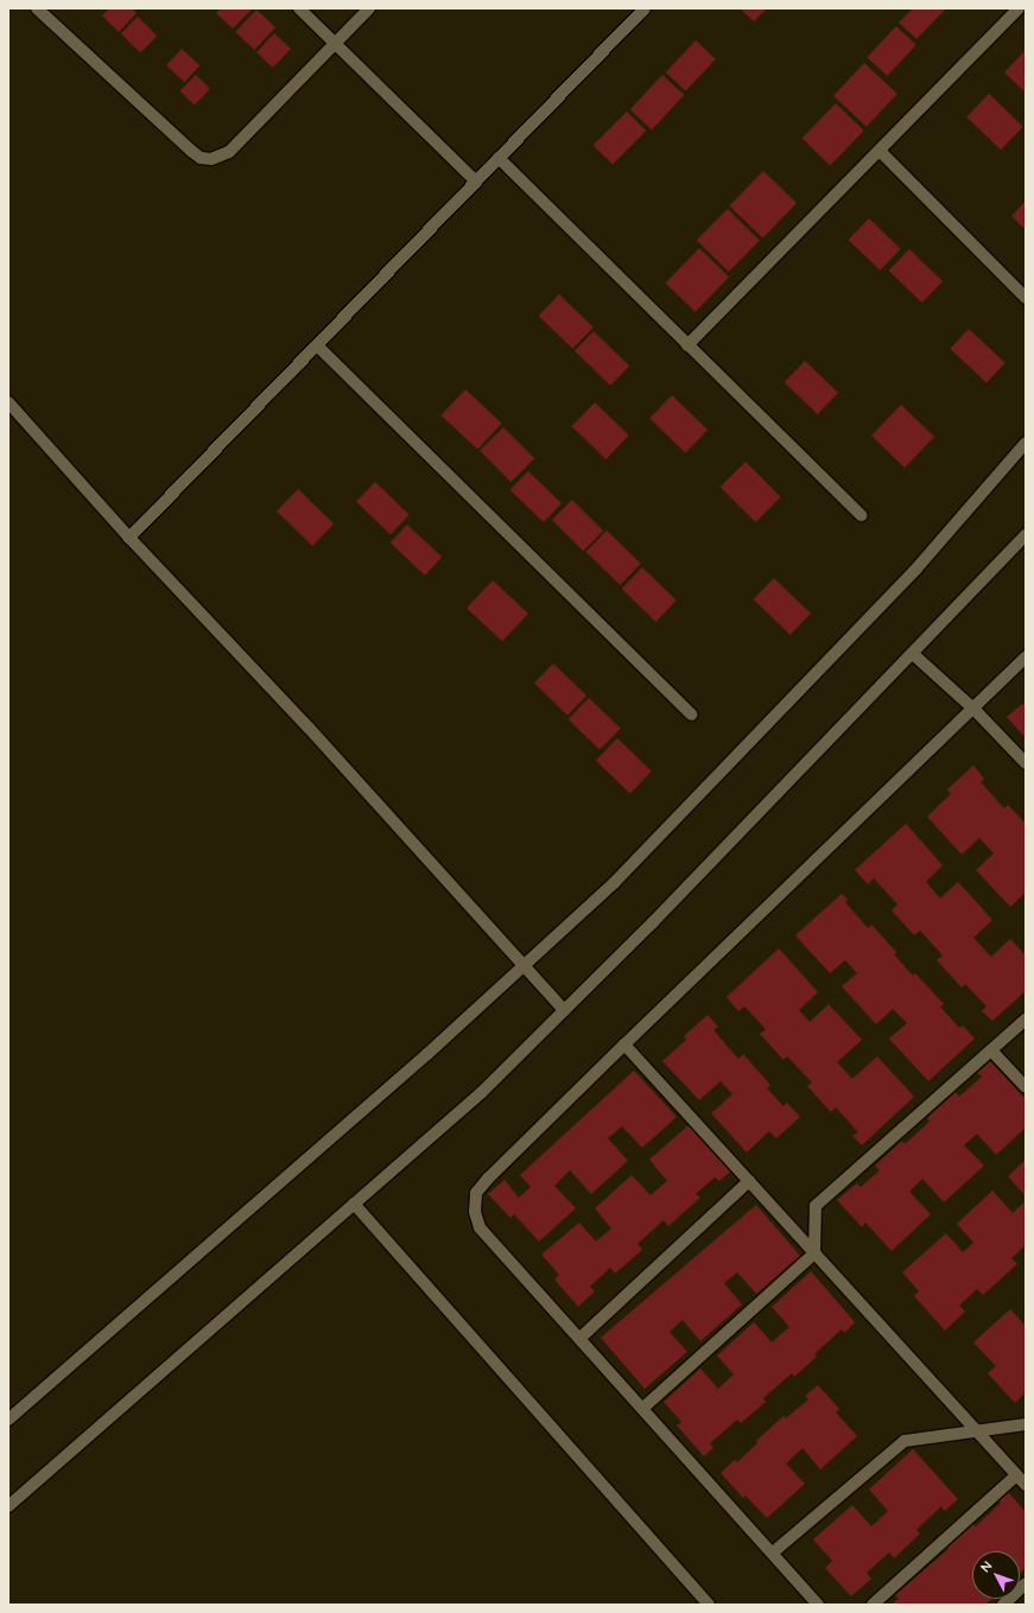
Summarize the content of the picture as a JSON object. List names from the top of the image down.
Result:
{
  "north": "top left"
}
